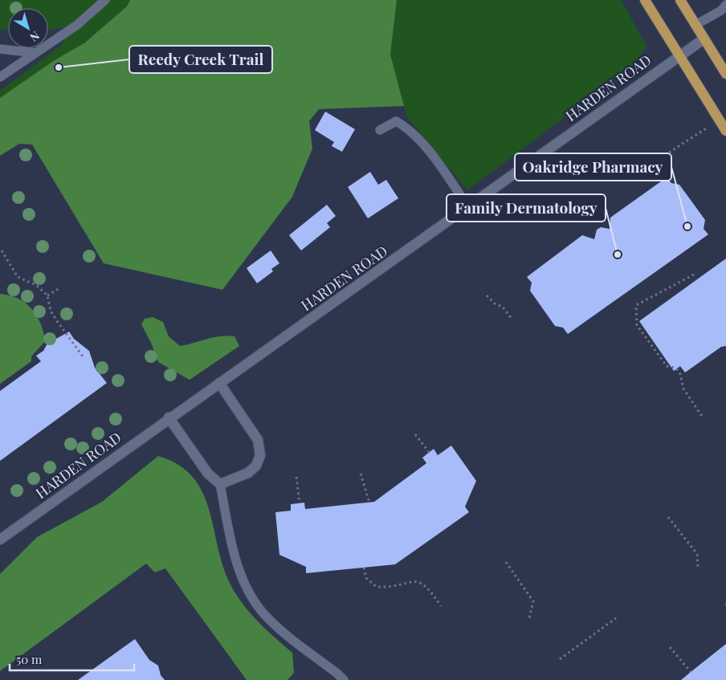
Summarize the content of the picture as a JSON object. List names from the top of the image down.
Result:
{
  "streets": {
    "street": ["HARDEN ROAD"]
  },
  "places": ["Reedy Creek Trail", "Oakridge Pharmacy", "Family Dermatology"],
  "scale_bar": "50 m",
  "north": "bottom right"
}
